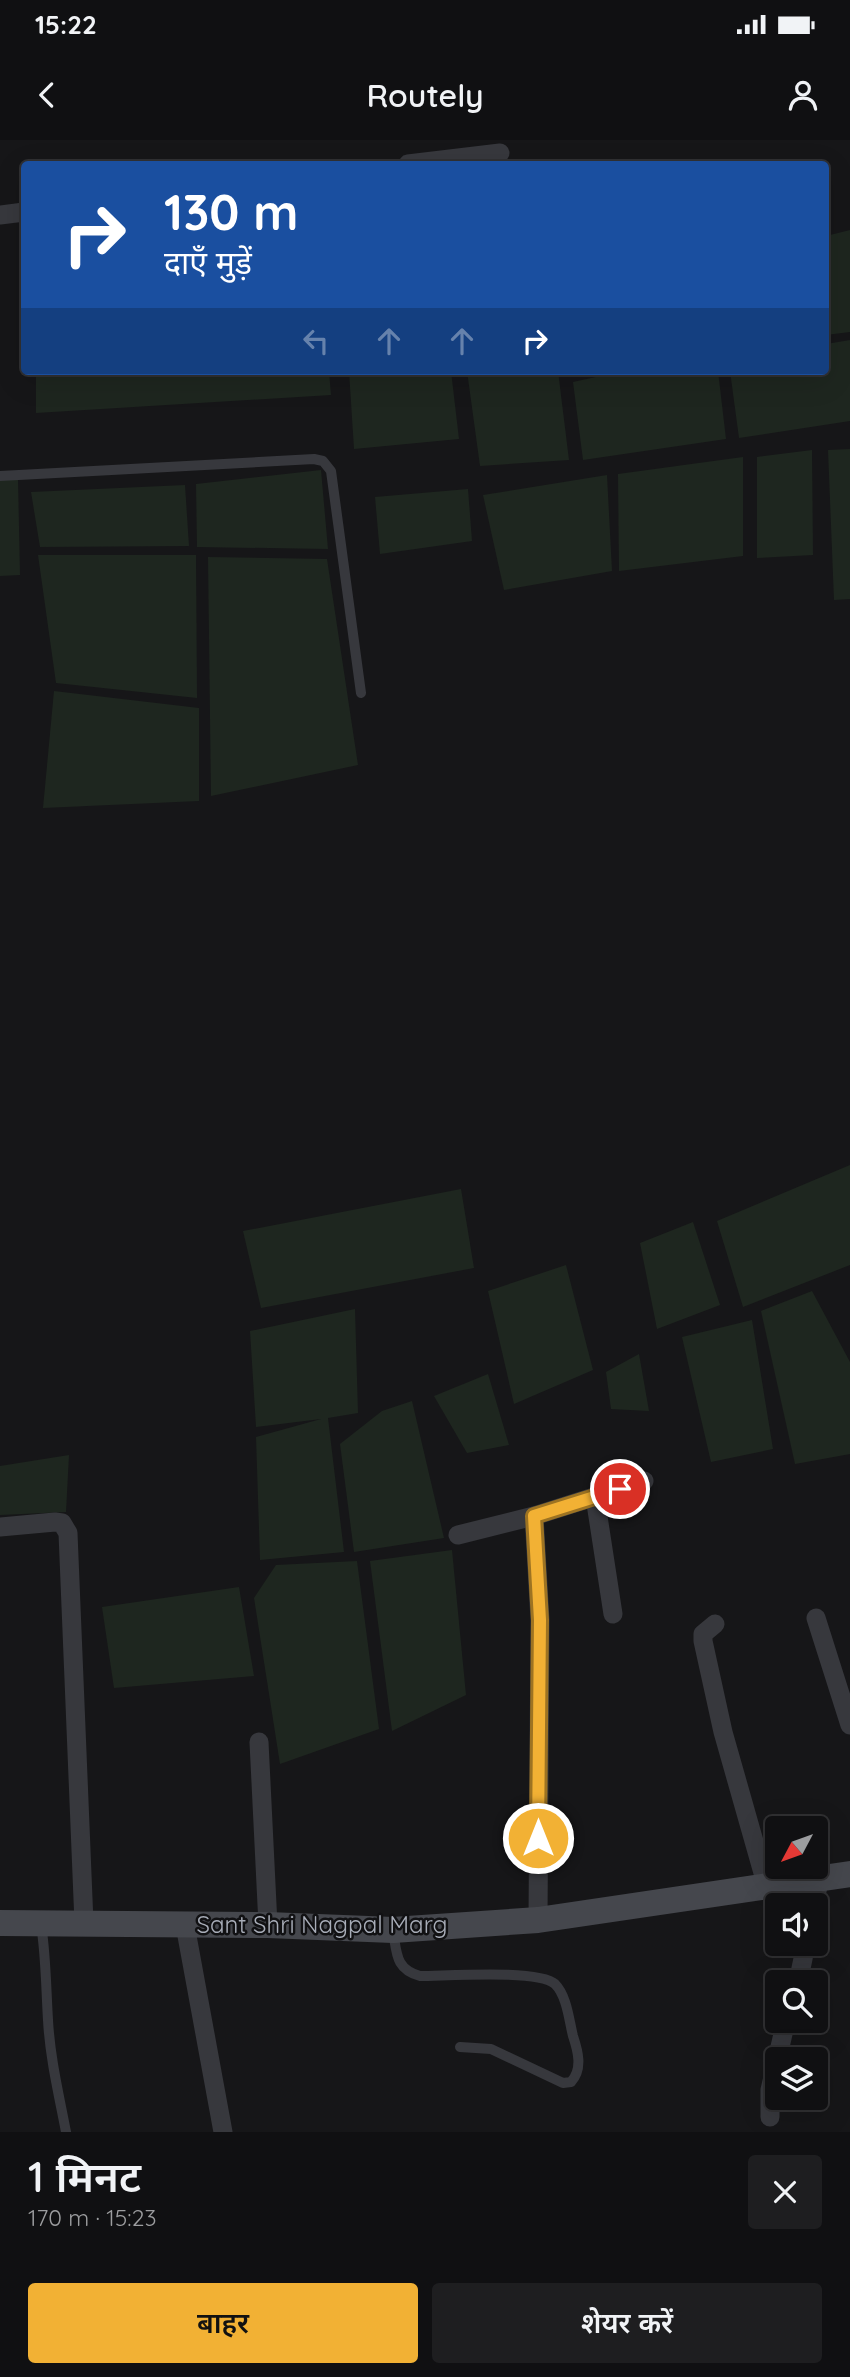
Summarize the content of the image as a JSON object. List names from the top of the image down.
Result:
{
  "streets": {
    "main road": ["Sant Shri Nagpal Marg"]
  },
  "north": "bottom left",
  "page": {
    "status": "15:22",
    "header": "Routely",
    "turn": ["130 m", "दाएँ मुड़ें"],
    "heading": ["1 मिनट", "170 m · 15:23"],
    "buttons": ["बाहर", "शेयर करें"]
  }
}
